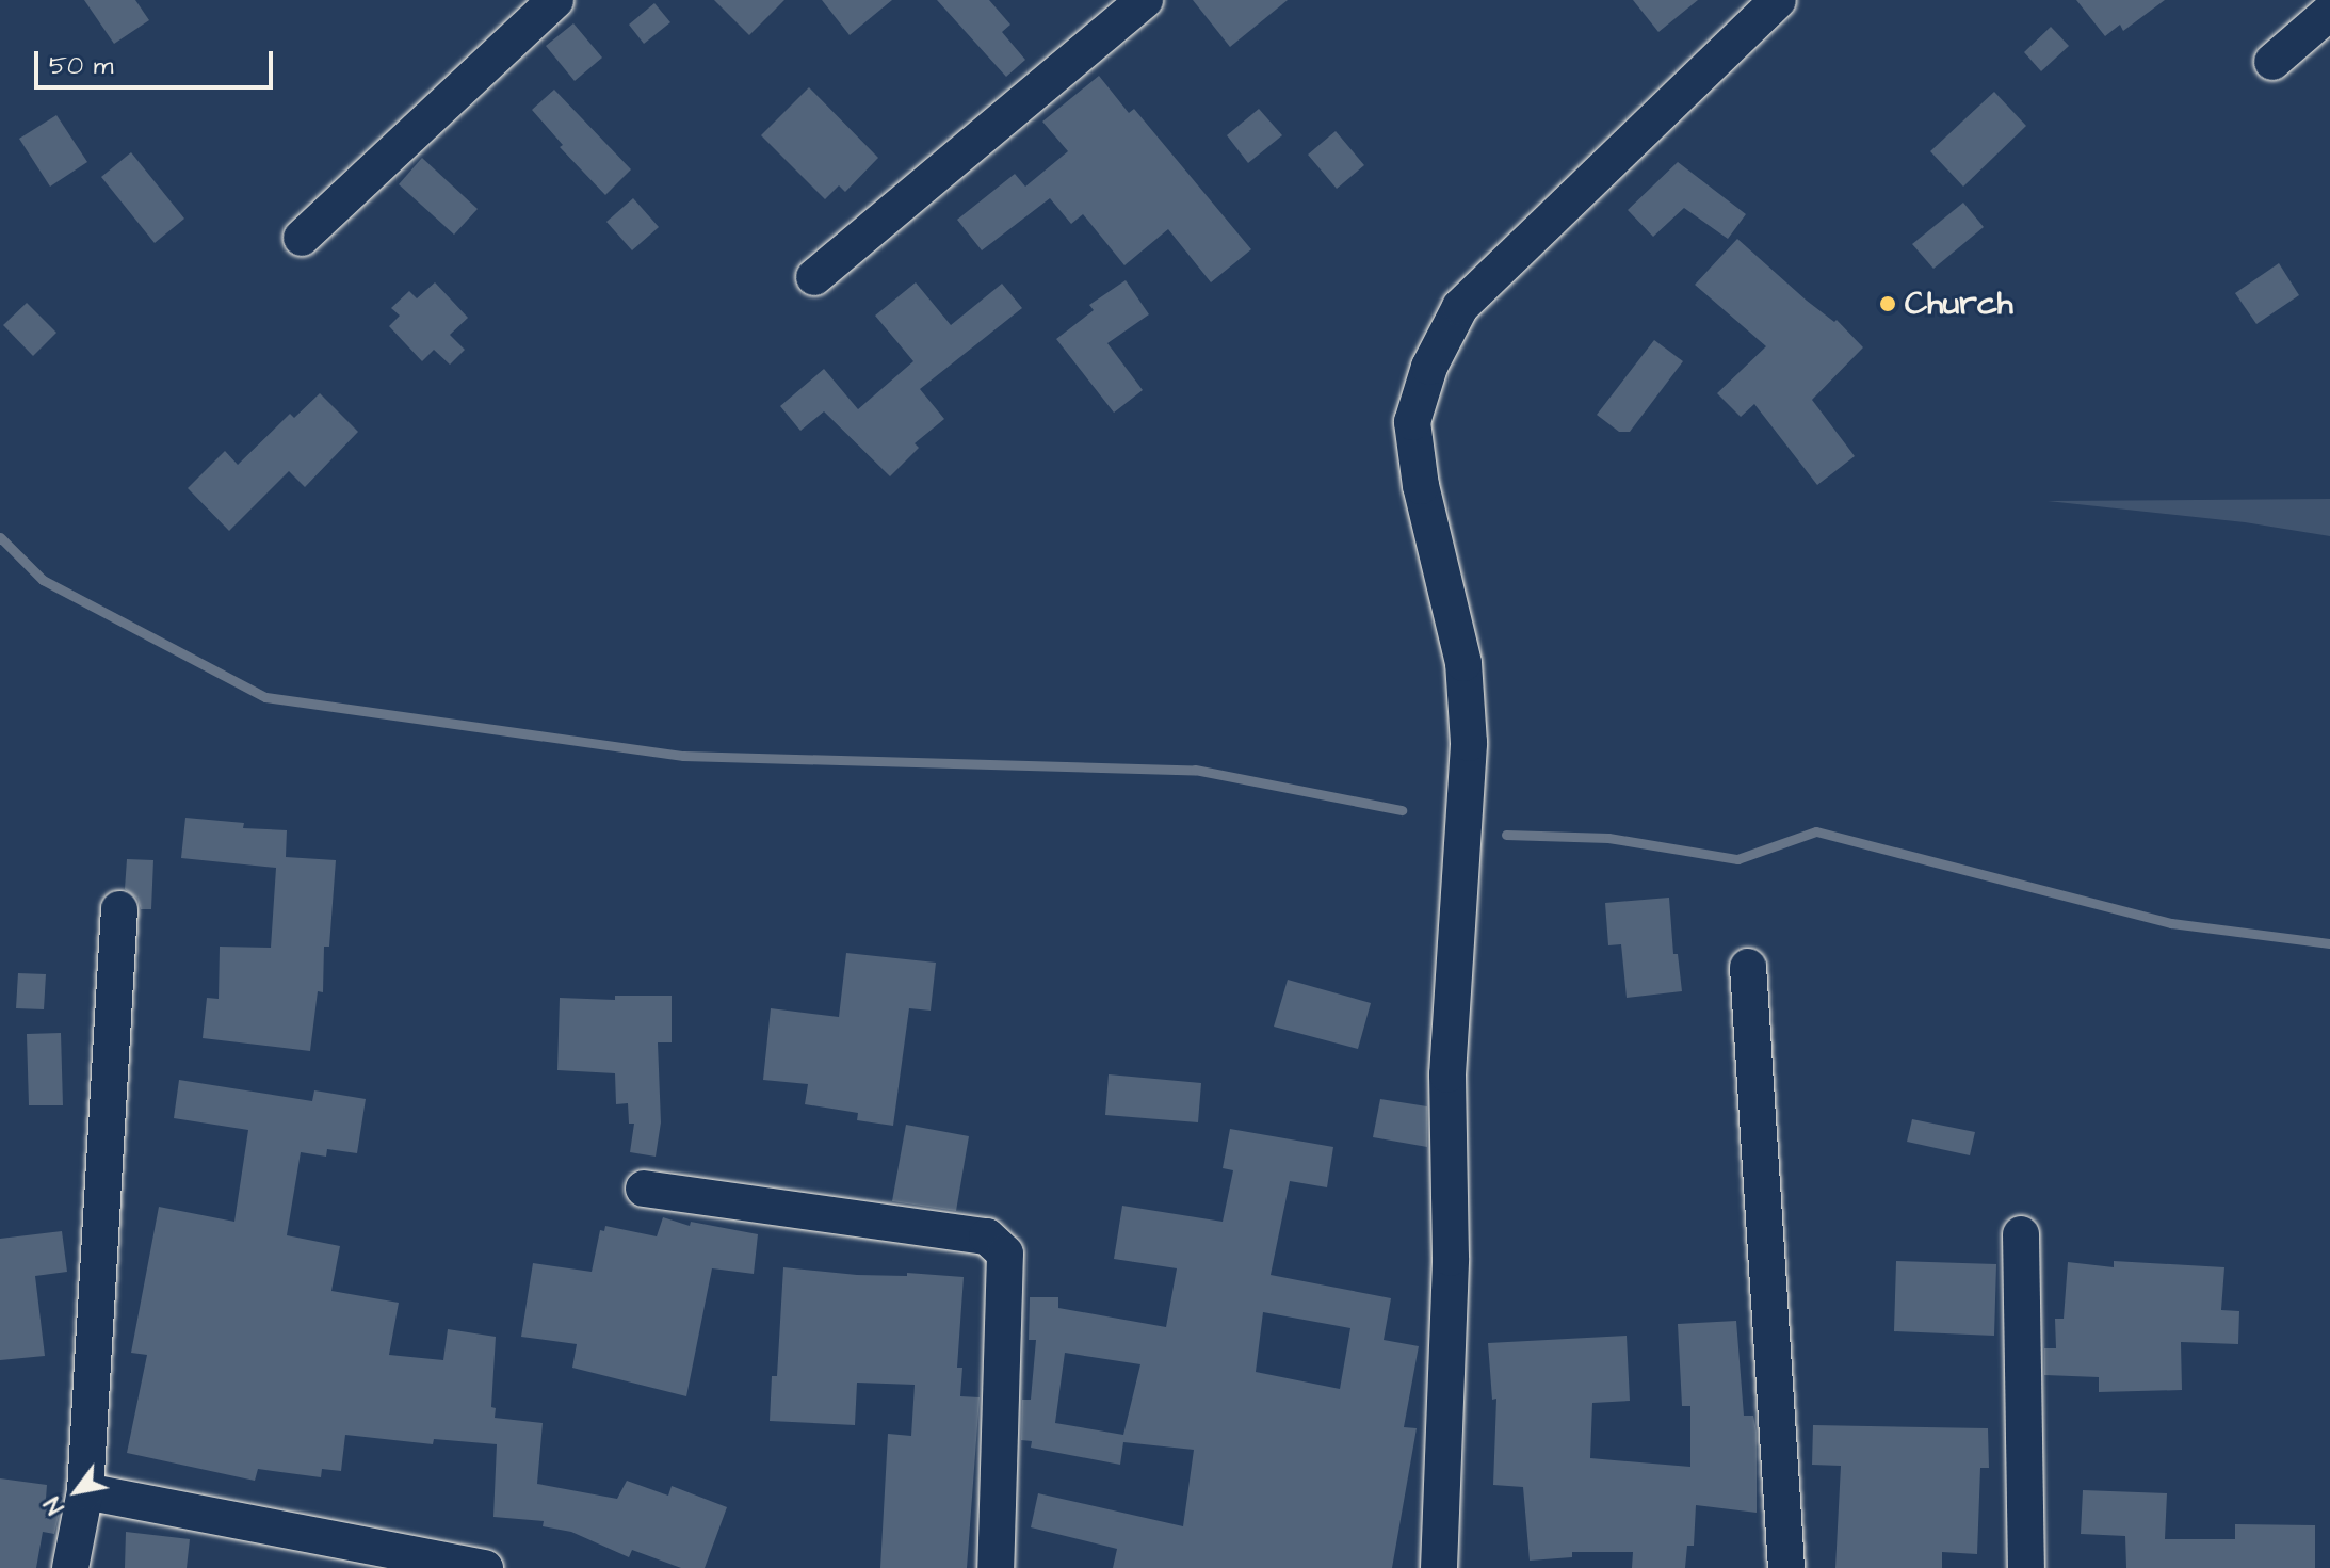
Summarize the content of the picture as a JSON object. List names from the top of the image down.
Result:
{
  "places": ["Church"],
  "scale_bar": "50 m",
  "north": "bottom left"
}
